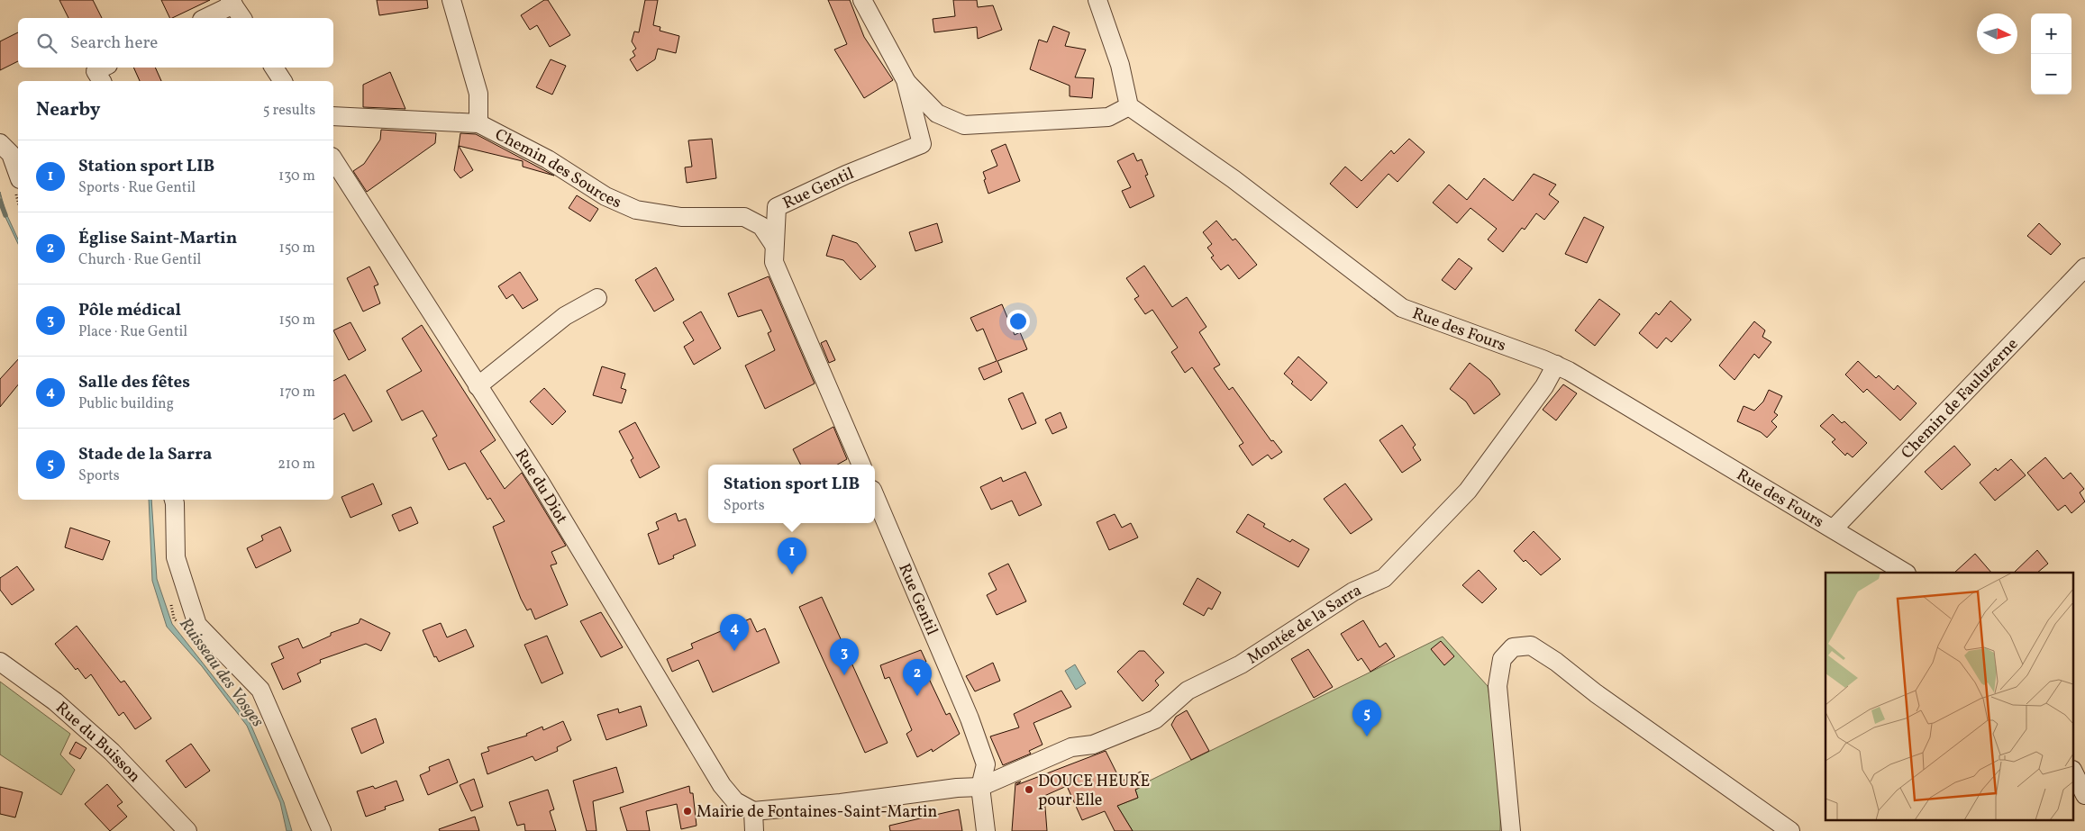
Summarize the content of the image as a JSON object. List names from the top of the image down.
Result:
{
  "streets": {
    "street": [
      "Chemin des Sources",
      "Rue Gentil",
      "Rue des Fours",
      "Chemin de Fauluzerne",
      "Rue du Diot",
      "Montée de la Sarra",
      "Rue du Buisson"
    ]
  },
  "crossings": [
    ["Chemin des Sources", "Rue Gentil"],
    ["Rue Gentil", "Montée de la Sarra"],
    ["Rue des Fours", "Chemin de Fauluzerne"],
    ["Rue des Fours", "Montée de la Sarra"]
  ],
  "water": ["Ruisseau des Vosges"],
  "places": ["DOUCE HEURE pour Elle", "Mairie de Fontaines-Saint-Martin"],
  "north": "right",
  "page": {
    "map_buttons": ["+", "−"],
    "search": "Search here",
    "heading": ["Nearby", "5 results"],
    "list": [
      {
        "mark": "1",
        "name": "Station sport LIB",
        "note": "Sports · Rue Gentil",
        "value": "130 m"
      },
      {
        "mark": "2",
        "name": "Église Saint-Martin",
        "note": "Church · Rue Gentil",
        "value": "150 m"
      },
      {
        "mark": "3",
        "name": "Pôle médical",
        "note": "Place · Rue Gentil",
        "value": "150 m"
      },
      {
        "mark": "4",
        "name": "Salle des fêtes",
        "note": "Public building",
        "value": "170 m"
      },
      {
        "mark": "5",
        "name": "Stade de la Sarra",
        "note": "Sports",
        "value": "210 m"
      }
    ],
    "popup": ["Station sport LIB", "Sports"],
    "pins": [
      "1",
      "4",
      "3",
      "2",
      "5"
    ]
  }
}
